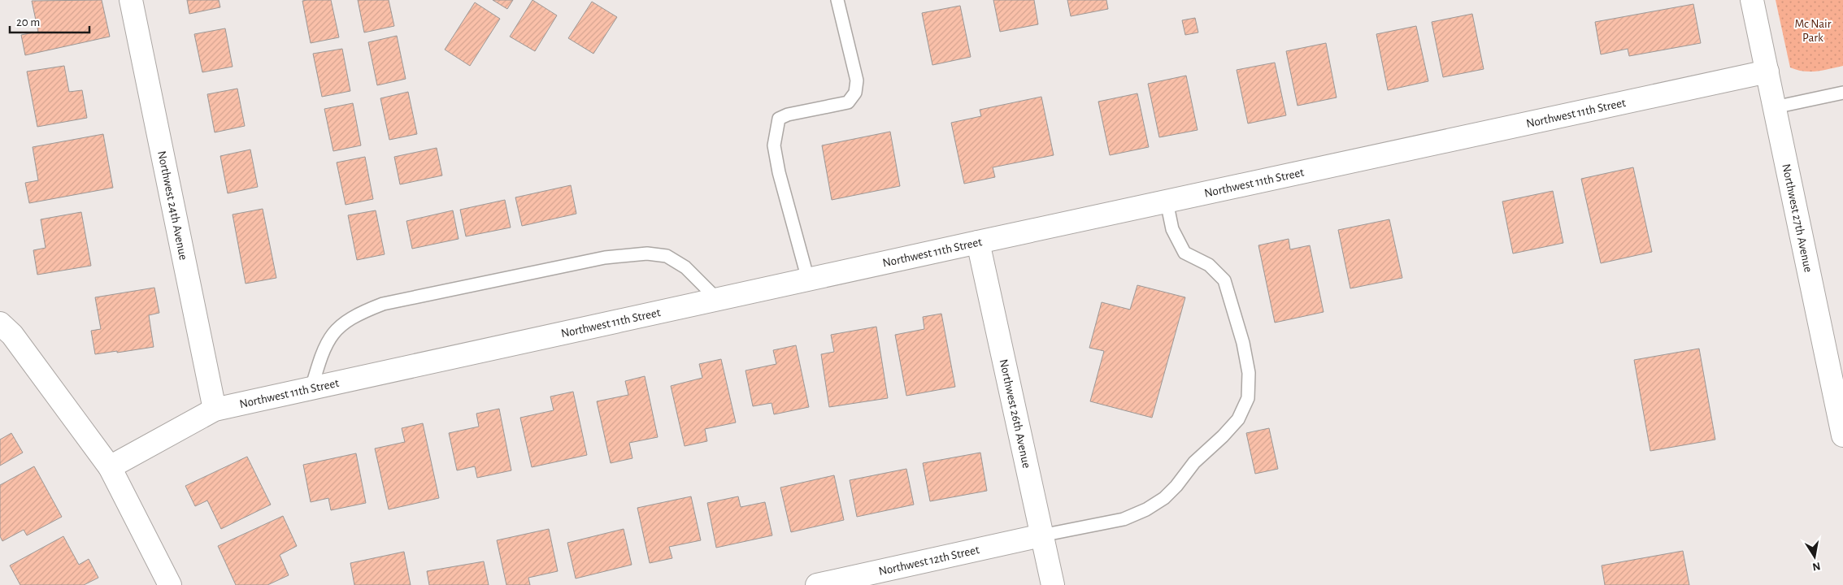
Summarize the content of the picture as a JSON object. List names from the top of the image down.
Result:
{
  "streets": {
    "street": [
      "Northwest 11th Street",
      "Northwest 24th Avenue",
      "Northwest 27th Avenue",
      "Northwest 26th Avenue",
      "Northwest 12th Street"
    ]
  },
  "crossings": [
    ["Northwest 11th Street", "Northwest 24th Avenue"],
    ["Northwest 11th Street", "Northwest 27th Avenue"],
    ["Northwest 11th Street", "Northwest 26th Avenue"],
    ["Northwest 26th Avenue", "Northwest 12th Street"]
  ],
  "parks": ["Mc Nair Park"],
  "scale_bar": "20 m",
  "north": "bottom"
}
